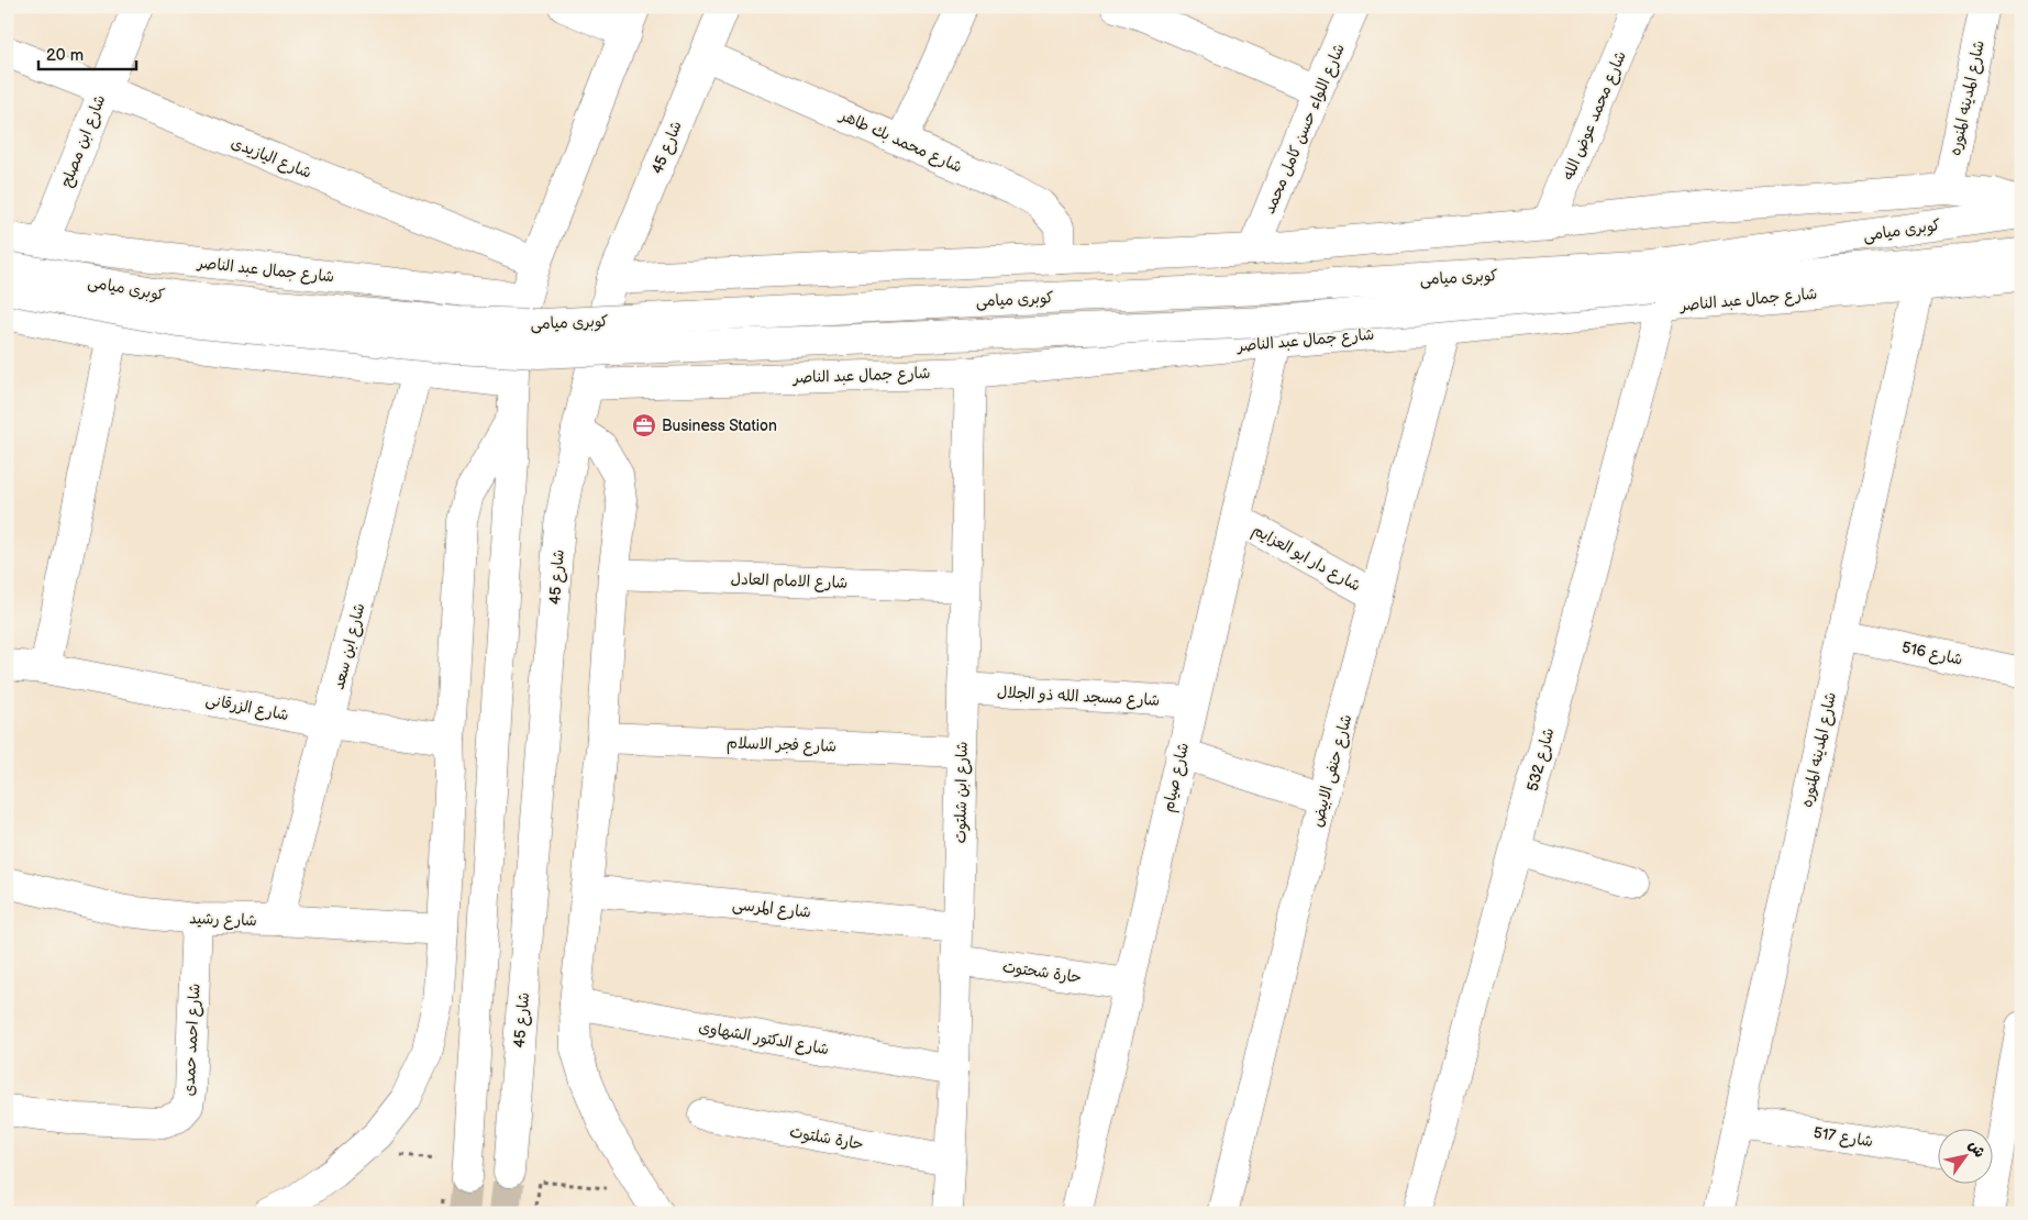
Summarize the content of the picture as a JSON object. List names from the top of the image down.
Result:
{
  "streets": {
    "street": [
      "شارع المدينه المنوره",
      "شارع محمد عوض الله",
      "شارع اللواء حسن كامل محمد",
      "شارع ابن مصلح",
      "شارع محمد بك طاهر",
      "شارع 45",
      "شارع اليازيدى",
      "كوبرى ميامى",
      "شارع جمال عبد الناصر",
      "شارع دار ابو العزايم",
      "شارع الامام العادل",
      "شارع ابن سعد",
      "شارع 516",
      "شارع مسجد الله ذو الجلال",
      "شارع الزرقانى",
      "شارع فجر الاسلام",
      "شارع 532",
      "شارع حنفى الابيض",
      "شارع صيام",
      "شارع ابن شلتوت",
      "شارع المرسى",
      "شارع رشيد",
      "حارة شحتوت",
      "شارع الدكتور الشهاوى",
      "شارع احمد حمدى",
      "شارع 517",
      "حارة شلتوت"
    ]
  },
  "crossings": [
    ["شارع المدينه المنوره", "شارع جمال عبد الناصر"],
    ["شارع المدينه المنوره", "شارع 516"],
    ["شارع المدينه المنوره", "شارع 517"],
    ["شارع ابن مصلح", "شارع اليازيدى"],
    ["شارع ابن مصلح", "شارع جمال عبد الناصر"],
    ["شارع محمد بك طاهر", "شارع 45"],
    ["شارع 45", "شارع جمال عبد الناصر"],
    ["كوبرى ميامى", "شارع جمال عبد الناصر"],
    ["كوبرى ميامى", "شارع 532"],
    ["شارع جمال عبد الناصر", "شارع 532"],
    ["شارع جمال عبد الناصر", "شارع حنفى الابيض"],
    ["شارع جمال عبد الناصر", "شارع صيام"],
    ["شارع جمال عبد الناصر", "شارع ابن شلتوت"],
    ["شارع دار ابو العزايم", "شارع حنفى الابيض"],
    ["شارع دار ابو العزايم", "شارع صيام"],
    ["شارع الامام العادل", "شارع ابن شلتوت"],
    ["شارع ابن سعد", "شارع الزرقانى"],
    ["شارع ابن سعد", "شارع رشيد"],
    ["شارع مسجد الله ذو الجلال", "شارع صيام"],
    ["شارع مسجد الله ذو الجلال", "شارع ابن شلتوت"],
    ["شارع فجر الاسلام", "شارع ابن شلتوت"],
    ["شارع صيام", "حارة شحتوت"],
    ["شارع ابن شلتوت", "شارع المرسى"],
    ["شارع ابن شلتوت", "حارة شحتوت"],
    ["شارع ابن شلتوت", "شارع الدكتور الشهاوى"],
    ["شارع ابن شلتوت", "حارة شلتوت"],
    ["شارع رشيد", "شارع احمد حمدى"]
  ],
  "places": {
    "office": ["Business Station"]
  },
  "scale_bar": "20 m",
  "north": "top right"
}
